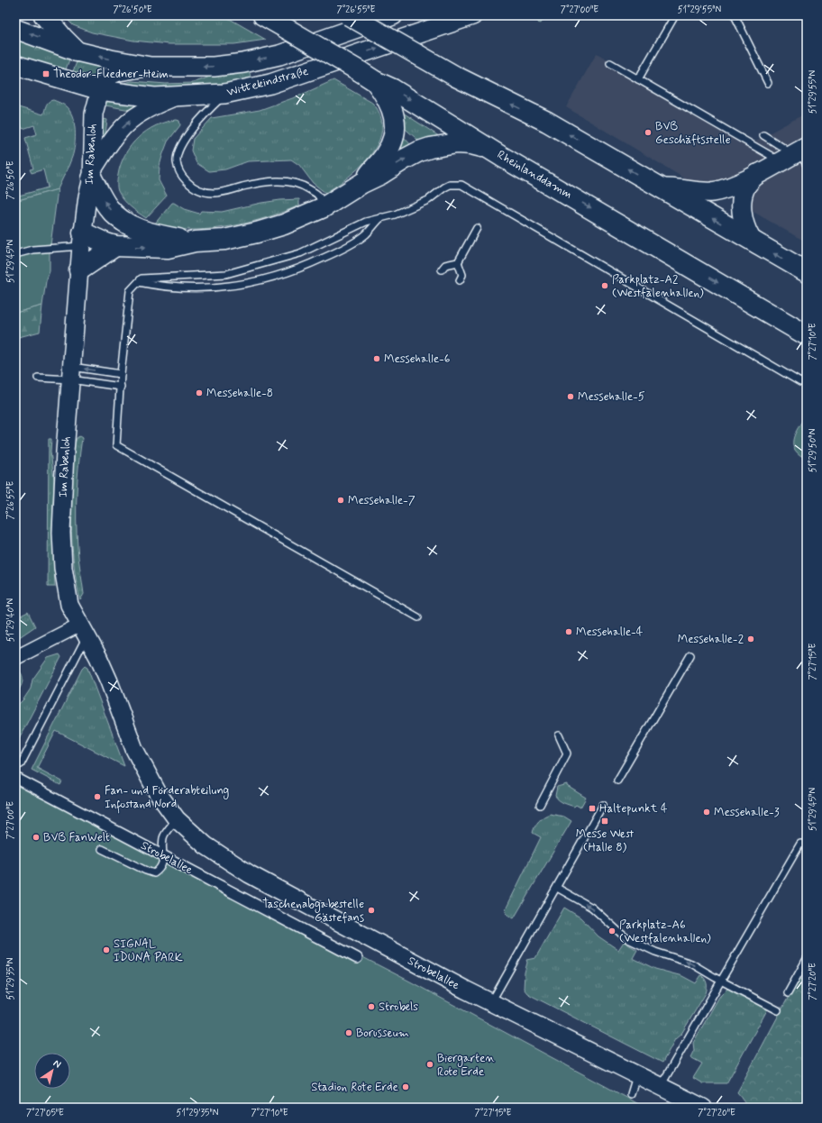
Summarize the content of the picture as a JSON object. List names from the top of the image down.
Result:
{
  "streets": {
    "main road": ["Wittekindstraße", "Rheinlanddamm"],
    "street": ["Im Rabenloh", "Strobelallee"]
  },
  "crossings": [
    ["Wittekindstraße", "Im Rabenloh"],
    ["Im Rabenloh", "Strobelallee"]
  ],
  "places": {
    "transit": ["Theodor-Fliedner-Heim", "Haltepunkt 4", "Messe West (Halle 8)"],
    "other": [
      "BVB Geschäftsstelle",
      "Parkplatz-A2 (Westfalenhallen)",
      "Messehalle-6",
      "Messehalle-8",
      "Messehalle-5",
      "Messehalle-7",
      "Messehalle-4",
      "Messehalle-2",
      "Fan- und Förderabteilung Infostand Nord",
      "Messehalle-3",
      "BVB FanWelt",
      "Taschenabgabestelle Gästefans",
      "Parkplatz-A6 (Westfalenhallen)",
      "SIGNAL IDUNA PARK",
      "Strobels",
      "Borusseum",
      "Biergarten Rote Erde",
      "Stadion Rote Erde"
    ]
  },
  "north": "top right",
  "coordinates": [
    "7°26'50\"E",
    "7°26'55\"E",
    "7°27'00\"E",
    "51°29'55\"N",
    "51°29'45\"N",
    "7°27'10\"E",
    "51°29'50\"N",
    "51°29'40\"N",
    "7°27'15\"E",
    "51°29'35\"N",
    "7°27'20\"E",
    "7°27'05\"E"
  ]
}
